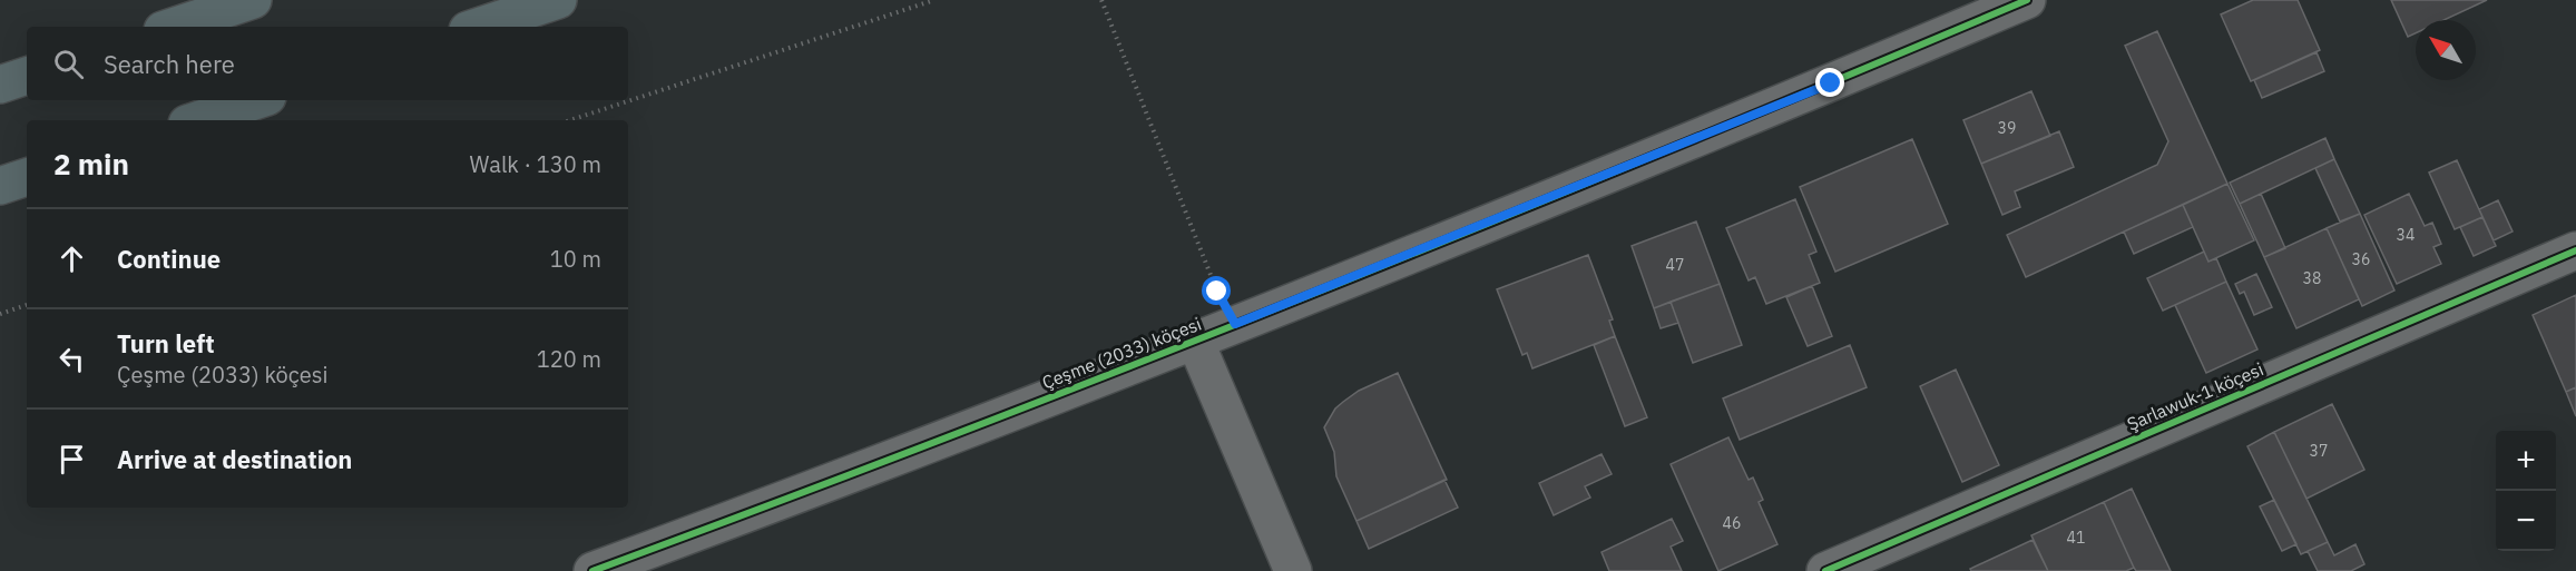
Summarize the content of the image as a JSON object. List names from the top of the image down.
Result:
{
  "streets": {
    "street": ["Çeşme (2033) köçesi", "Şarlawuk-1 köçesi"]
  },
  "house_numbers": [
    "39",
    "34",
    "36",
    "47",
    "38",
    "37",
    "46",
    "41"
  ],
  "north": "top left",
  "page": {
    "search": "Search here",
    "heading": ["2 min", "Walk · 130 m"],
    "list": [
      ["Continue", "10 m"],
      ["Turn left", "Çeşme (2033) köçesi", "120 m"],
      "Arrive at destination"
    ],
    "map_buttons": ["+", "−"]
  }
}
